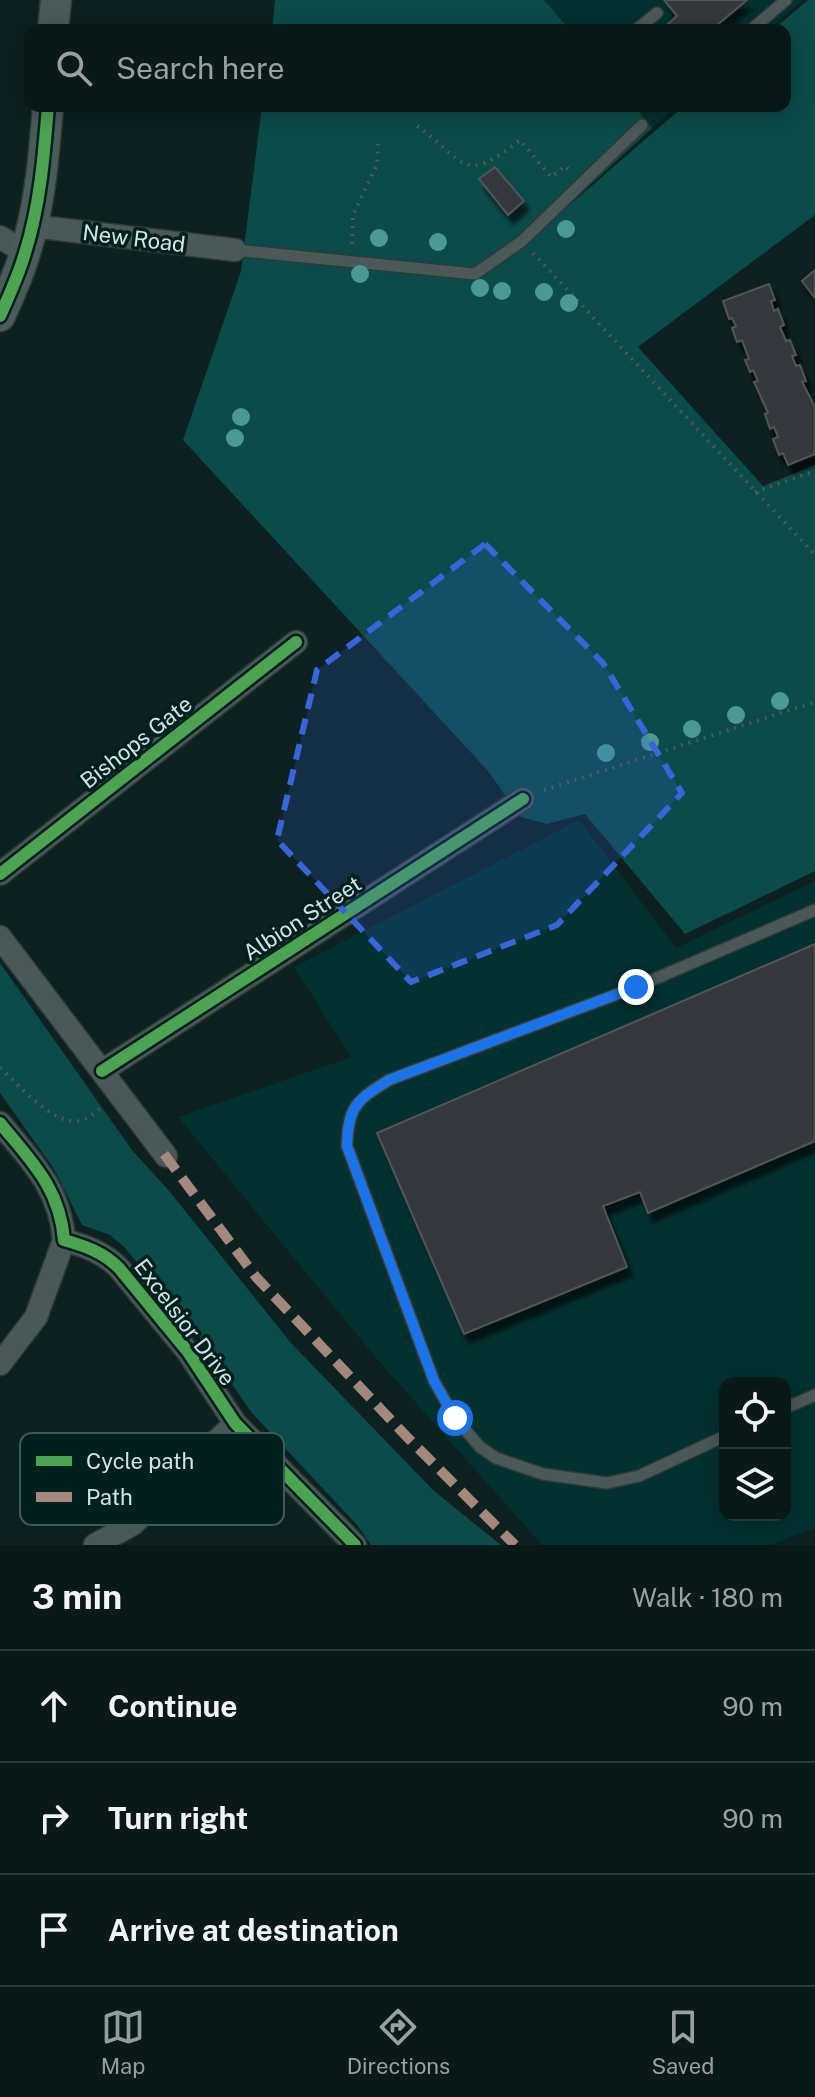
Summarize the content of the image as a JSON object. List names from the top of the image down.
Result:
{
  "streets": {
    "street": [
      "New Road",
      "Bishops Gate",
      "Albion Street",
      "Excelsior Drive"
    ]
  },
  "legend": ["Cycle path", "Path"],
  "page": {
    "search": "Search here",
    "heading": ["3 min", "Walk · 180 m"],
    "list": [
      ["Continue", "90 m"],
      ["Turn right", "90 m"],
      "Arrive at destination"
    ],
    "nav": ["Map", "Directions", "Saved"]
  }
}
